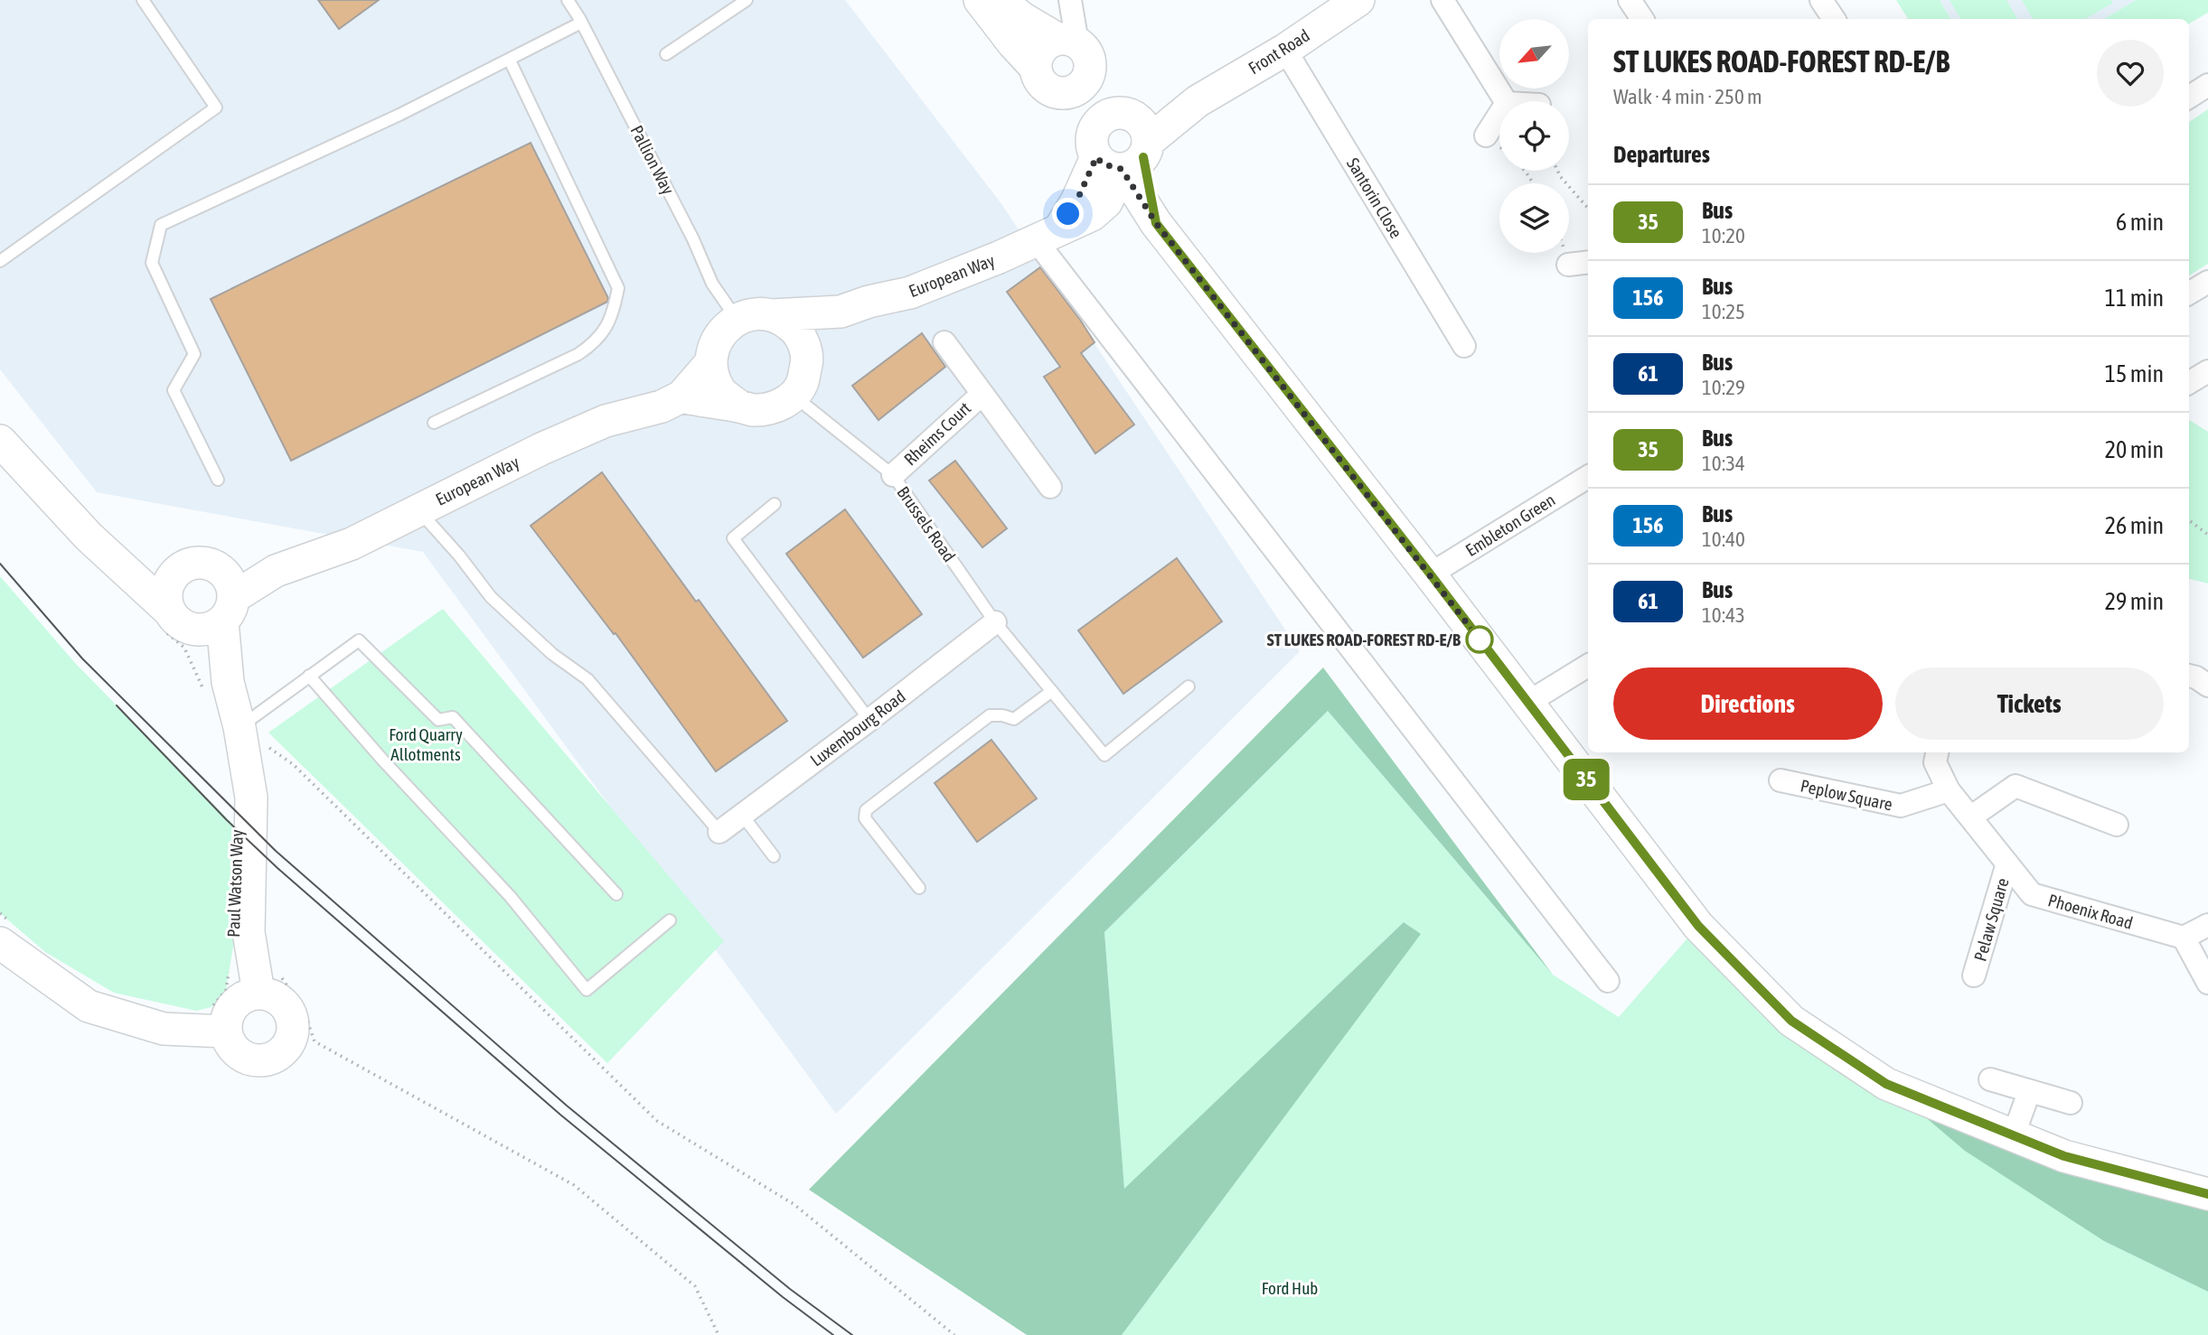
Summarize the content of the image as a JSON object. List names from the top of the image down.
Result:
{
  "streets": {
    "main road": ["Front Road", "European Way"],
    "street": [
      "Santorin Close",
      "Rheims Court",
      "Embleton Green",
      "Luxembourg Road",
      "Peplow Square",
      "Phoenix Road",
      "Pelaw Square"
    ],
    "lane": ["Pallion Way", "Brussels Road"]
  },
  "crossings": [
    ["Front Road", "Santorin Close"],
    ["Pallion Way", "European Way"],
    ["Pallion Way", "Brussels Road"],
    ["European Way", "Brussels Road"],
    ["Rheims Court", "Brussels Road"],
    ["Brussels Road", "Luxembourg Road"],
    ["Peplow Square", "Phoenix Road"],
    ["Phoenix Road", "Pelaw Square"]
  ],
  "parks": ["Ford Quarry Allotments", "Ford Hub"],
  "places": ["ST LUKES ROAD-FOREST RD-E/B"],
  "lines": ["bus line 35"],
  "north": "bottom left",
  "page": {
    "on_map": "35",
    "heading": [
      ["ST LUKES ROAD-FOREST RD-E/B", "Walk · 4 min · 250 m"],
      "Departures"
    ],
    "list": [
      {
        "mark": "35",
        "name": "Bus",
        "note": "10:20",
        "value": "6 min"
      },
      {
        "mark": "156",
        "name": "Bus",
        "note": "10:25",
        "value": "11 min"
      },
      {
        "mark": "61",
        "name": "Bus",
        "note": "10:29",
        "value": "15 min"
      },
      {
        "mark": "35",
        "name": "Bus",
        "note": "10:34",
        "value": "20 min"
      },
      {
        "mark": "156",
        "name": "Bus",
        "note": "10:40",
        "value": "26 min"
      },
      {
        "mark": "61",
        "name": "Bus",
        "note": "10:43",
        "value": "29 min"
      }
    ],
    "buttons": ["Directions", "Tickets"]
  }
}
